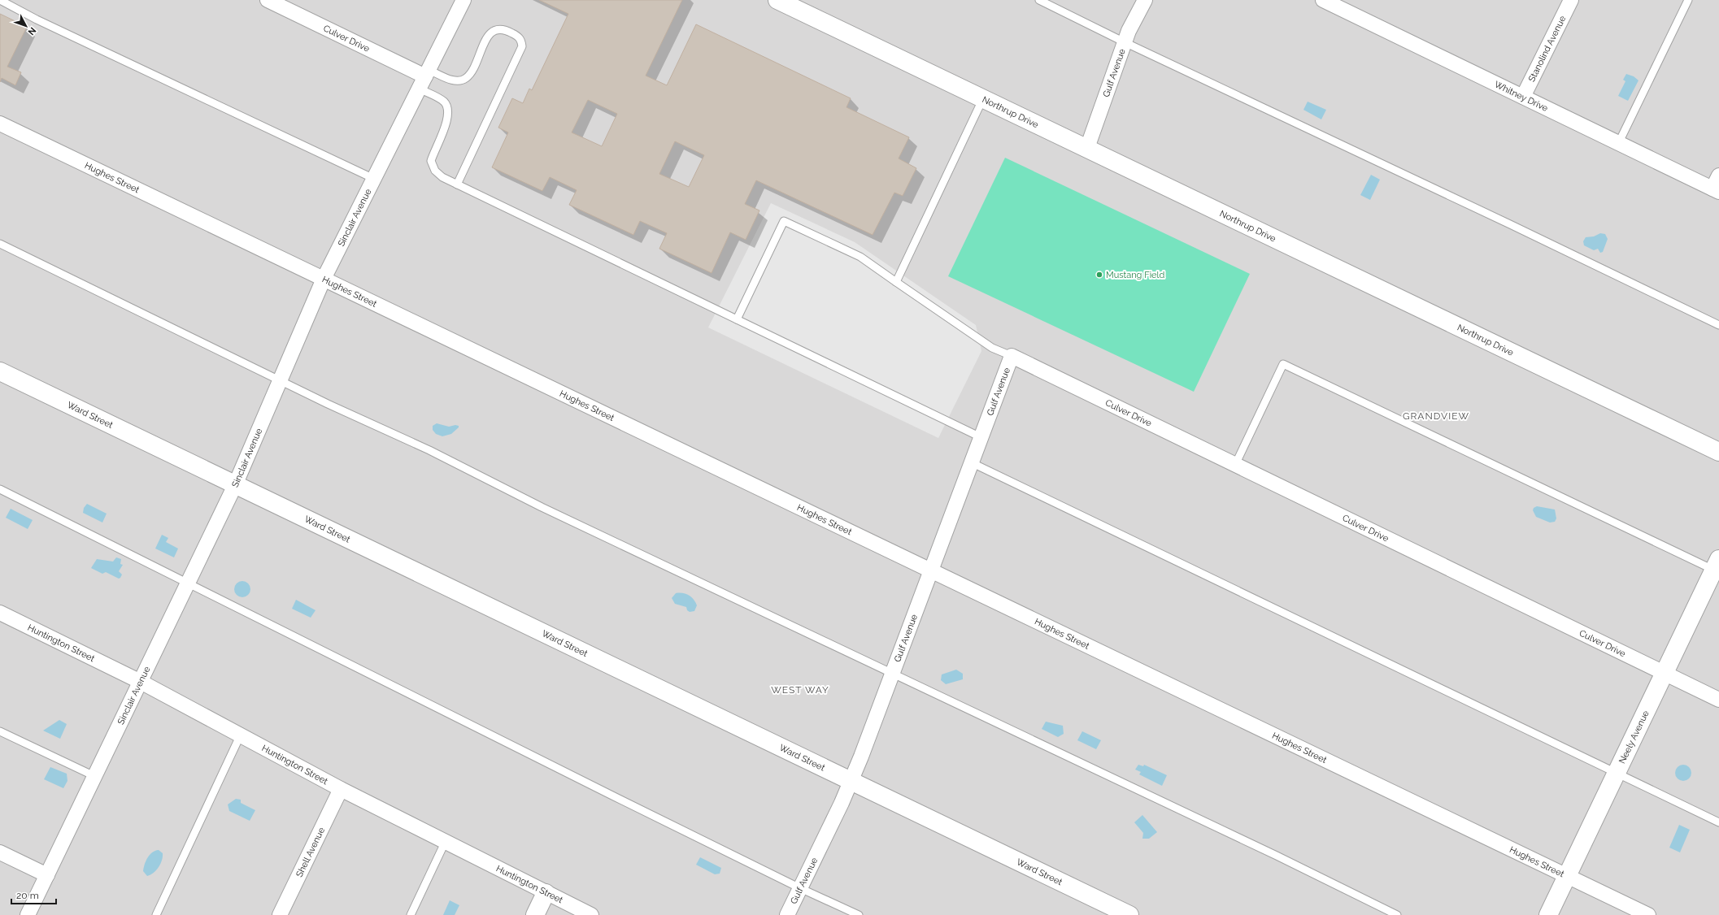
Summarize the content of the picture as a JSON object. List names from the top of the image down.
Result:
{
  "streets": {
    "street": [
      "Culver Drive",
      "Stanolind Avenue",
      "Gulf Avenue",
      "Whitney Drive",
      "Northrup Drive",
      "Hughes Street",
      "Sinclair Avenue",
      "Ward Street",
      "Huntington Street",
      "Neely Avenue",
      "Shell Avenue"
    ]
  },
  "crossings": [
    ["Culver Drive", "Gulf Avenue"],
    ["Culver Drive", "Sinclair Avenue"],
    ["Culver Drive", "Neely Avenue"],
    ["Stanolind Avenue", "Whitney Drive"],
    ["Gulf Avenue", "Northrup Drive"],
    ["Gulf Avenue", "Hughes Street"],
    ["Gulf Avenue", "Ward Street"],
    ["Hughes Street", "Sinclair Avenue"],
    ["Hughes Street", "Neely Avenue"],
    ["Sinclair Avenue", "Ward Street"],
    ["Sinclair Avenue", "Huntington Street"],
    ["Huntington Street", "Shell Avenue"]
  ],
  "districts": ["GRANDVIEW", "WEST WAY"],
  "places": ["Mustang Field"],
  "scale_bar": "20 m",
  "north": "bottom right"
}
